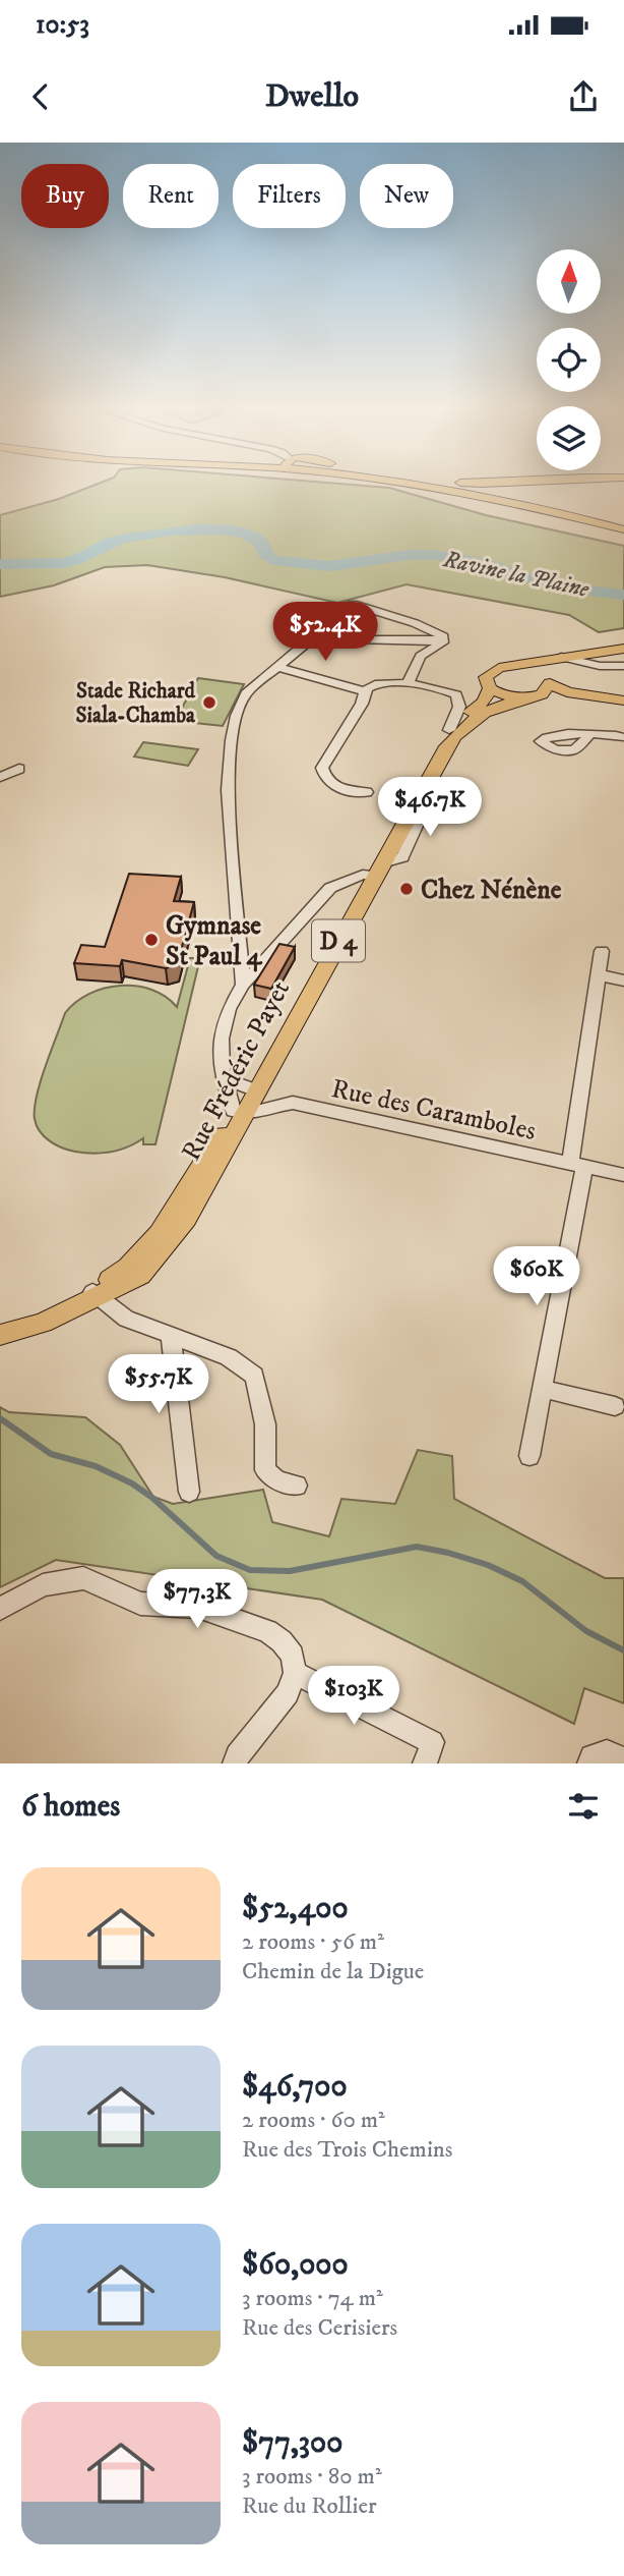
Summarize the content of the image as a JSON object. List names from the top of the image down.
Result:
{
  "streets": {
    "main road": ["D 4", "Rue Frédéric Payet"],
    "street": ["Rue des Caramboles"]
  },
  "crossings": [
    ["D 4", "Rue Frédéric Payet"],
    ["Rue Frédéric Payet", "Rue des Caramboles"]
  ],
  "water": ["Ravine la Plaine"],
  "places": ["Stade Richard Siala-Chamba", "Chez Nénène", "Gymnase St Paul 4"],
  "north": "top",
  "page": {
    "status": "10:53",
    "header": "Dwello",
    "chip": [
      "Buy",
      "Rent",
      "Filters",
      "New"
    ],
    "price": [
      "$52.4K",
      "$46.7K",
      "$60K",
      "$55.7K",
      "$77.3K",
      "$103K"
    ],
    "heading": "6 homes",
    "list": [
      {
        "name": "$52,400",
        "note": "2 rooms · 56 m² · Chemin de la Digue"
      },
      {
        "name": "$46,700",
        "note": "2 rooms · 60 m² · Rue des Trois Chemins"
      },
      {
        "name": "$60,000",
        "note": "3 rooms · 74 m² · Rue des Cerisiers"
      },
      {
        "name": "$77,300",
        "note": "3 rooms · 80 m² · Rue du Rollier"
      }
    ]
  }
}
